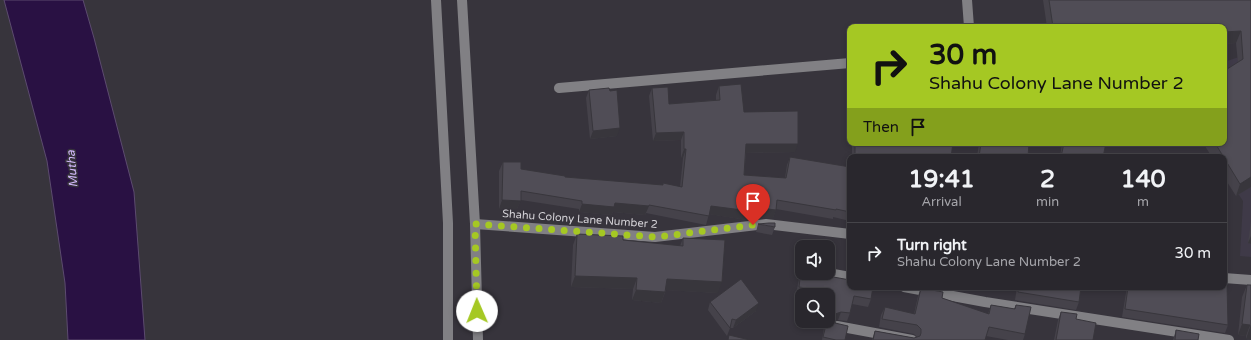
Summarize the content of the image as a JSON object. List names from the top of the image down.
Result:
{
  "streets": {
    "street": ["Shahu Colony Lane Number 2"]
  },
  "water": ["Mutha"],
  "page": {
    "turn": ["30 m", "Shahu Colony Lane Number 2"],
    "then": "Then",
    "eta": [
      "19:41",
      "Arrival",
      "2",
      "min",
      "140",
      "m"
    ],
    "list": [
      {
        "name": "Turn right",
        "note": "Shahu Colony Lane Number 2",
        "value": "30 m"
      }
    ]
  }
}
